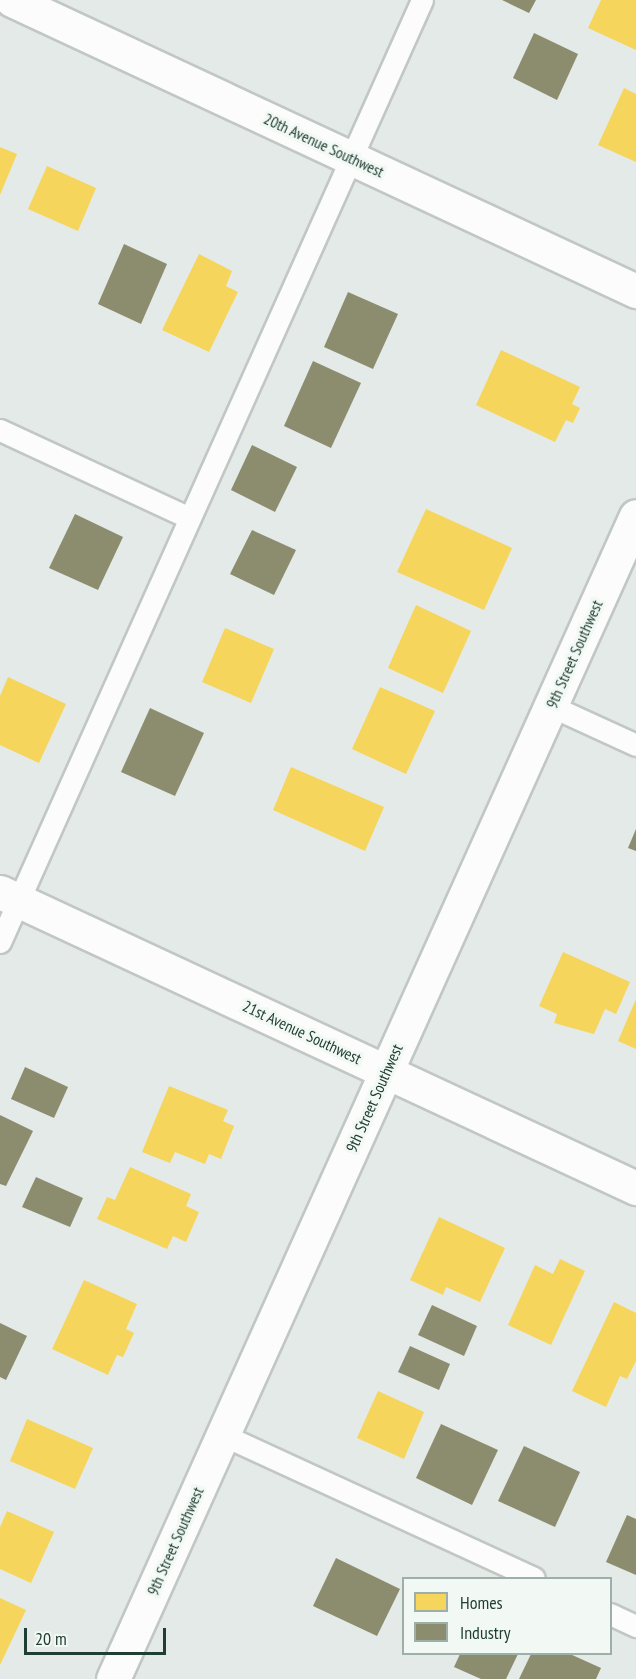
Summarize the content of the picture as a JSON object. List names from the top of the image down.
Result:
{
  "streets": {
    "street": ["20th Avenue Southwest", "9th Street Southwest", "21st Avenue Southwest"]
  },
  "crossings": [
    ["9th Street Southwest", "21st Avenue Southwest"]
  ],
  "legend": ["Homes", "Industry"],
  "scale_bar": "20 m"
}
